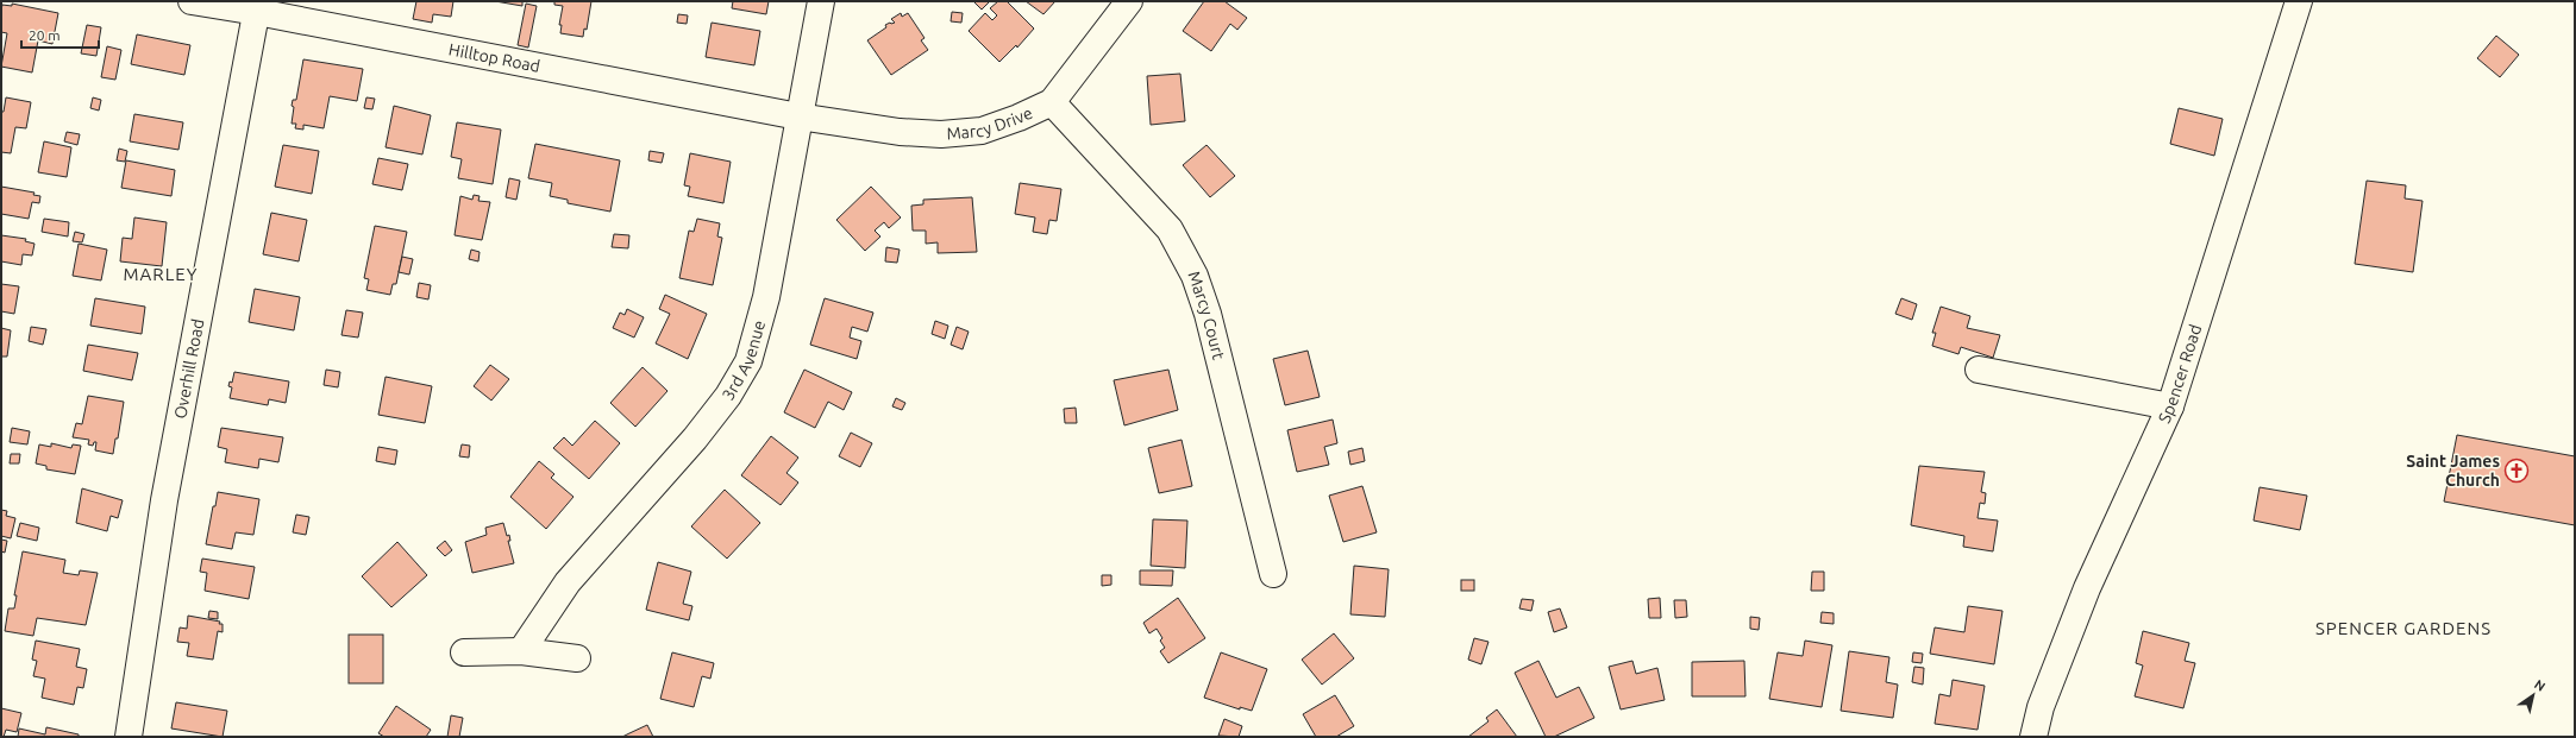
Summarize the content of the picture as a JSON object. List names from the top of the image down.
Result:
{
  "streets": {
    "street": [
      "Hilltop Road",
      "Marcy Drive",
      "Marcy Court",
      "3rd Avenue",
      "Overhill Road",
      "Spencer Road"
    ]
  },
  "crossings": [
    ["Hilltop Road", "Marcy Drive"],
    ["Hilltop Road", "3rd Avenue"],
    ["Hilltop Road", "Overhill Road"],
    ["Marcy Drive", "Marcy Court"],
    ["Marcy Drive", "3rd Avenue"]
  ],
  "districts": ["MARLEY", "SPENCER GARDENS"],
  "places": {
    "church": ["Saint James Church"]
  },
  "scale_bar": "20 m",
  "north": "top right"
}
